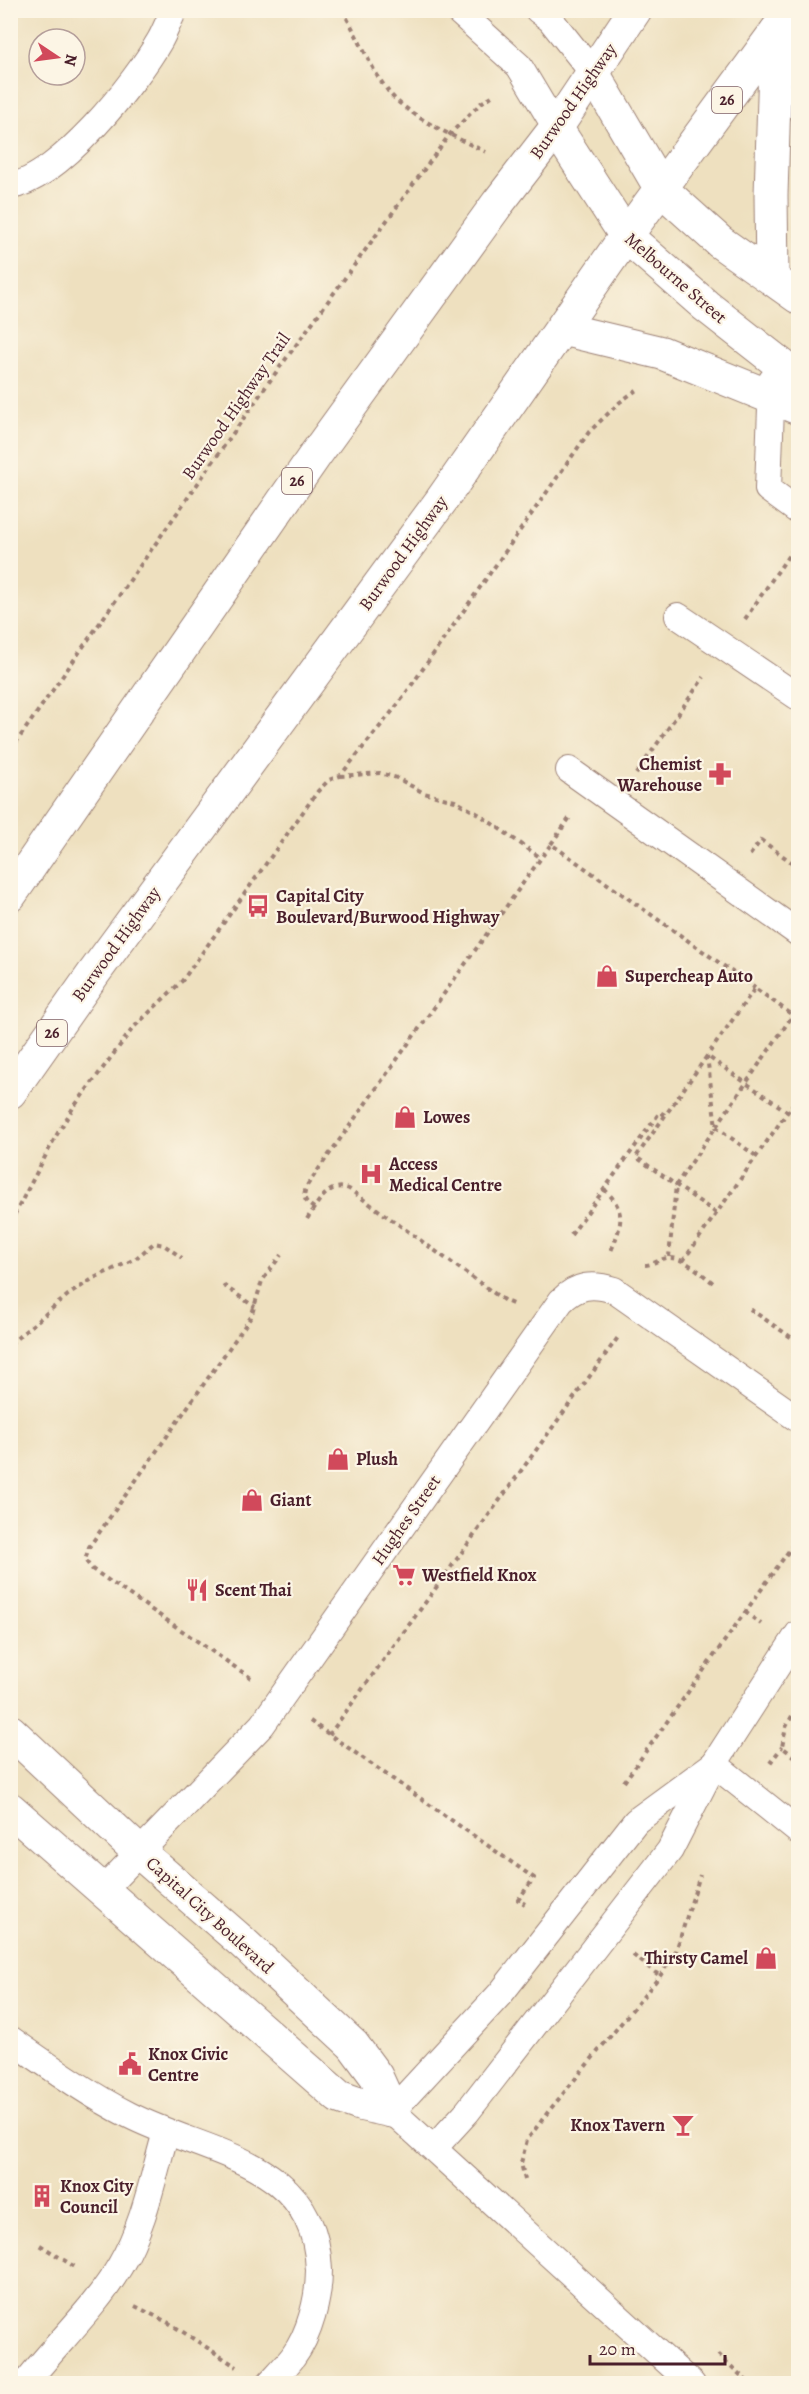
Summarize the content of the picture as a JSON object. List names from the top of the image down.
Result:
{
  "streets": {
    "main road": [
      "26",
      "Burwood Highway",
      "Melbourne Street",
      "Capital City Boulevard"
    ],
    "lane": ["Hughes Street"],
    "path": ["Burwood Highway Trail"]
  },
  "crossings": [
    ["Burwood Highway", "Melbourne Street"],
    ["Hughes Street", "Capital City Boulevard"]
  ],
  "places": {
    "pharmacy": ["Chemist Warehouse"],
    "bus stop": ["Capital City Boulevard/Burwood Highway"],
    "shop": [
      "Supercheap Auto",
      "Lowes",
      "Plush",
      "Giant",
      "Thirsty Camel"
    ],
    "hospital": ["Access Medical Centre"],
    "supermarket": ["Westfield Knox"],
    "restaurant": ["Scent Thai"],
    "public building": ["Knox Civic Centre"],
    "bar": ["Knox Tavern"],
    "building": ["Knox City Council"]
  },
  "scale_bar": "20 m",
  "north": "right"
}
